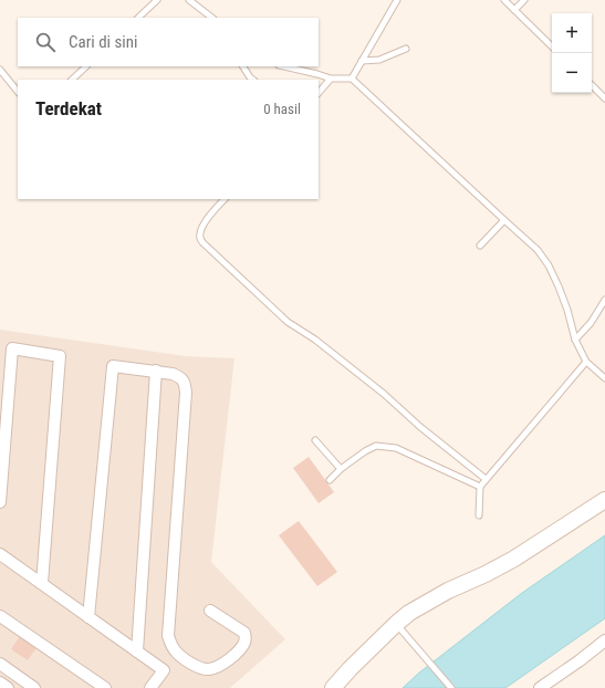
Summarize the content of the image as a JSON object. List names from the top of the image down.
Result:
{
  "page": {
    "map_buttons": ["+", "−"],
    "search": "Cari di sini",
    "heading": ["Terdekat", "0 hasil"]
  }
}
